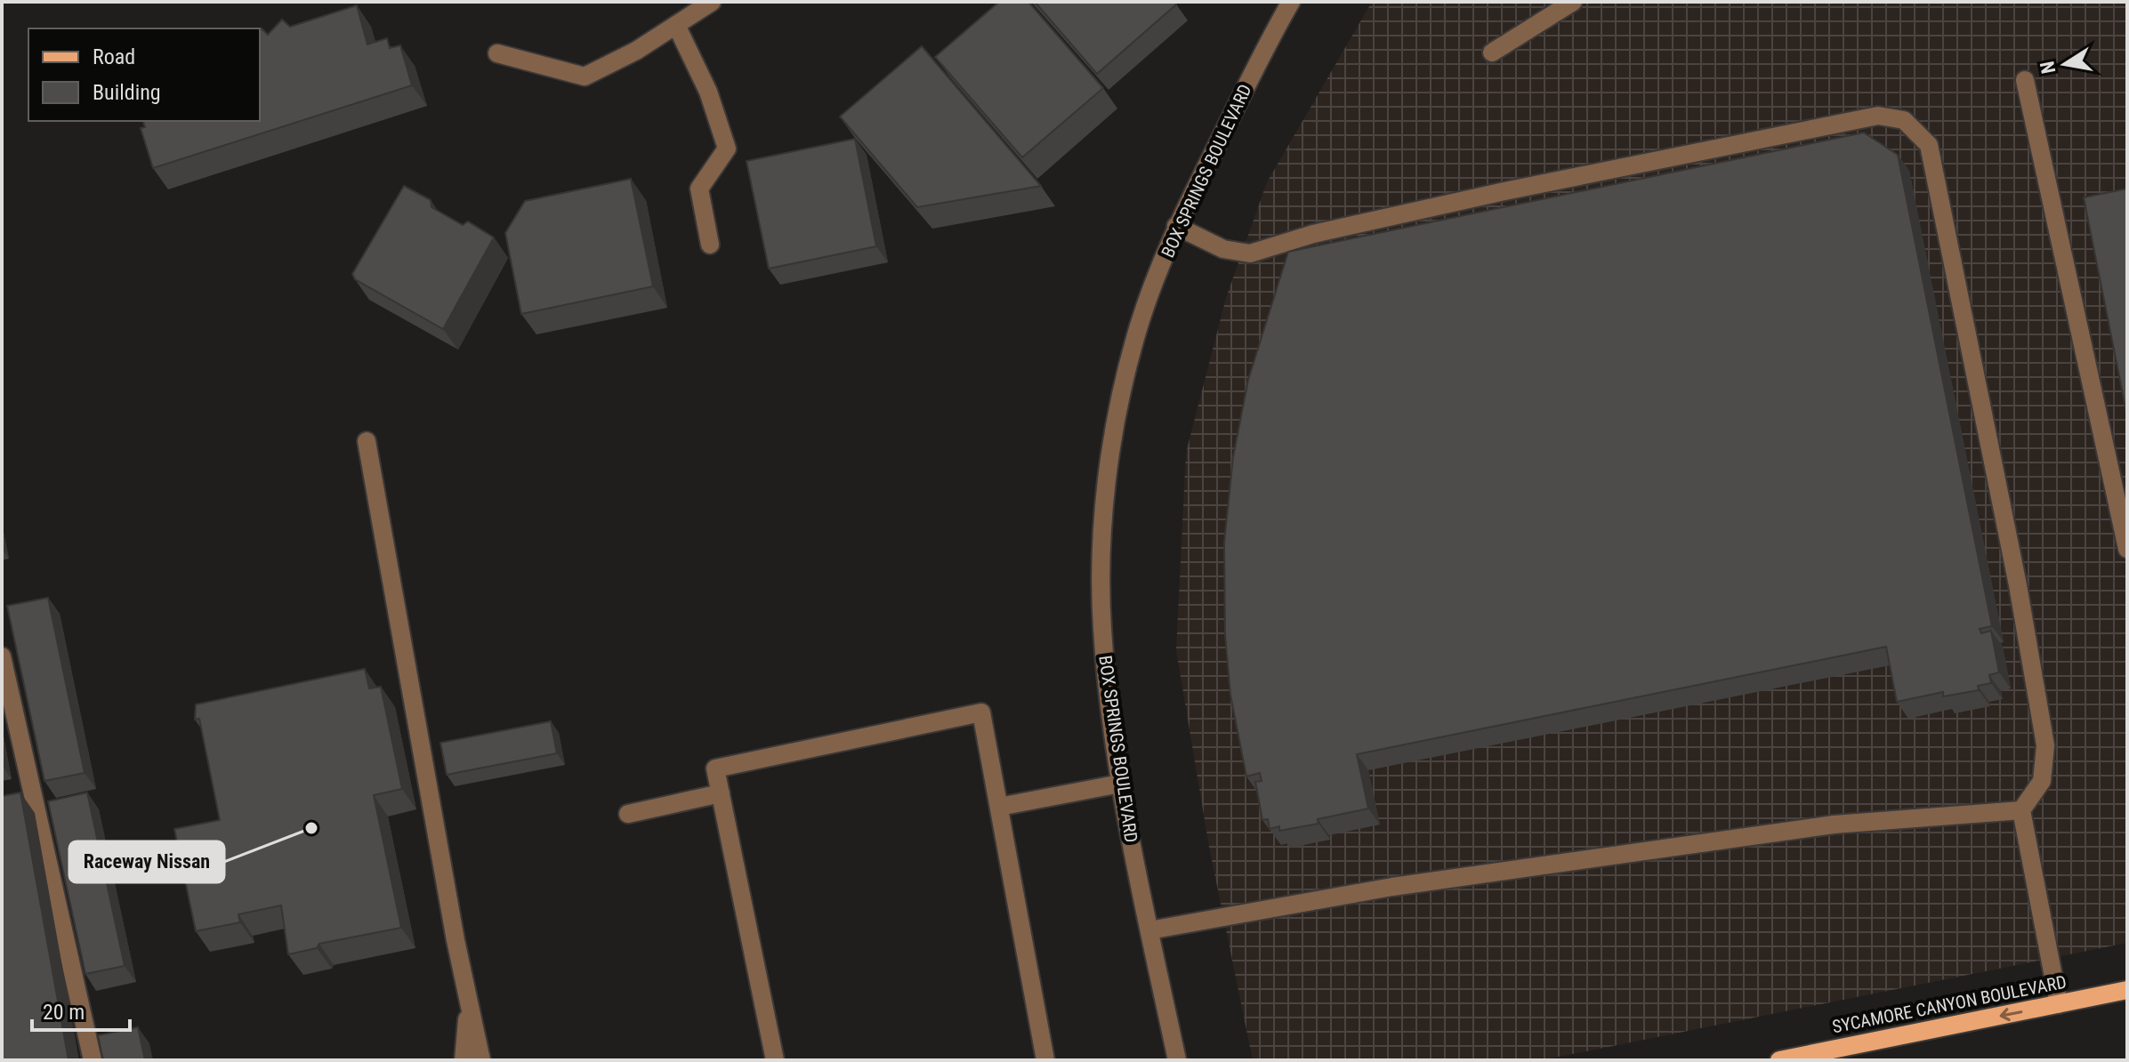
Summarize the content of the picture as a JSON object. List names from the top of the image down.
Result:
{
  "streets": {
    "main road": ["SYCAMORE CANYON BOULEVARD"],
    "street": ["BOX SPRINGS BOULEVARD"]
  },
  "one_way": ["SYCAMORE CANYON BOULEVARD"],
  "places": ["Raceway Nissan"],
  "legend": ["Road", "Building"],
  "scale_bar": "20 m",
  "north": "left"
}
